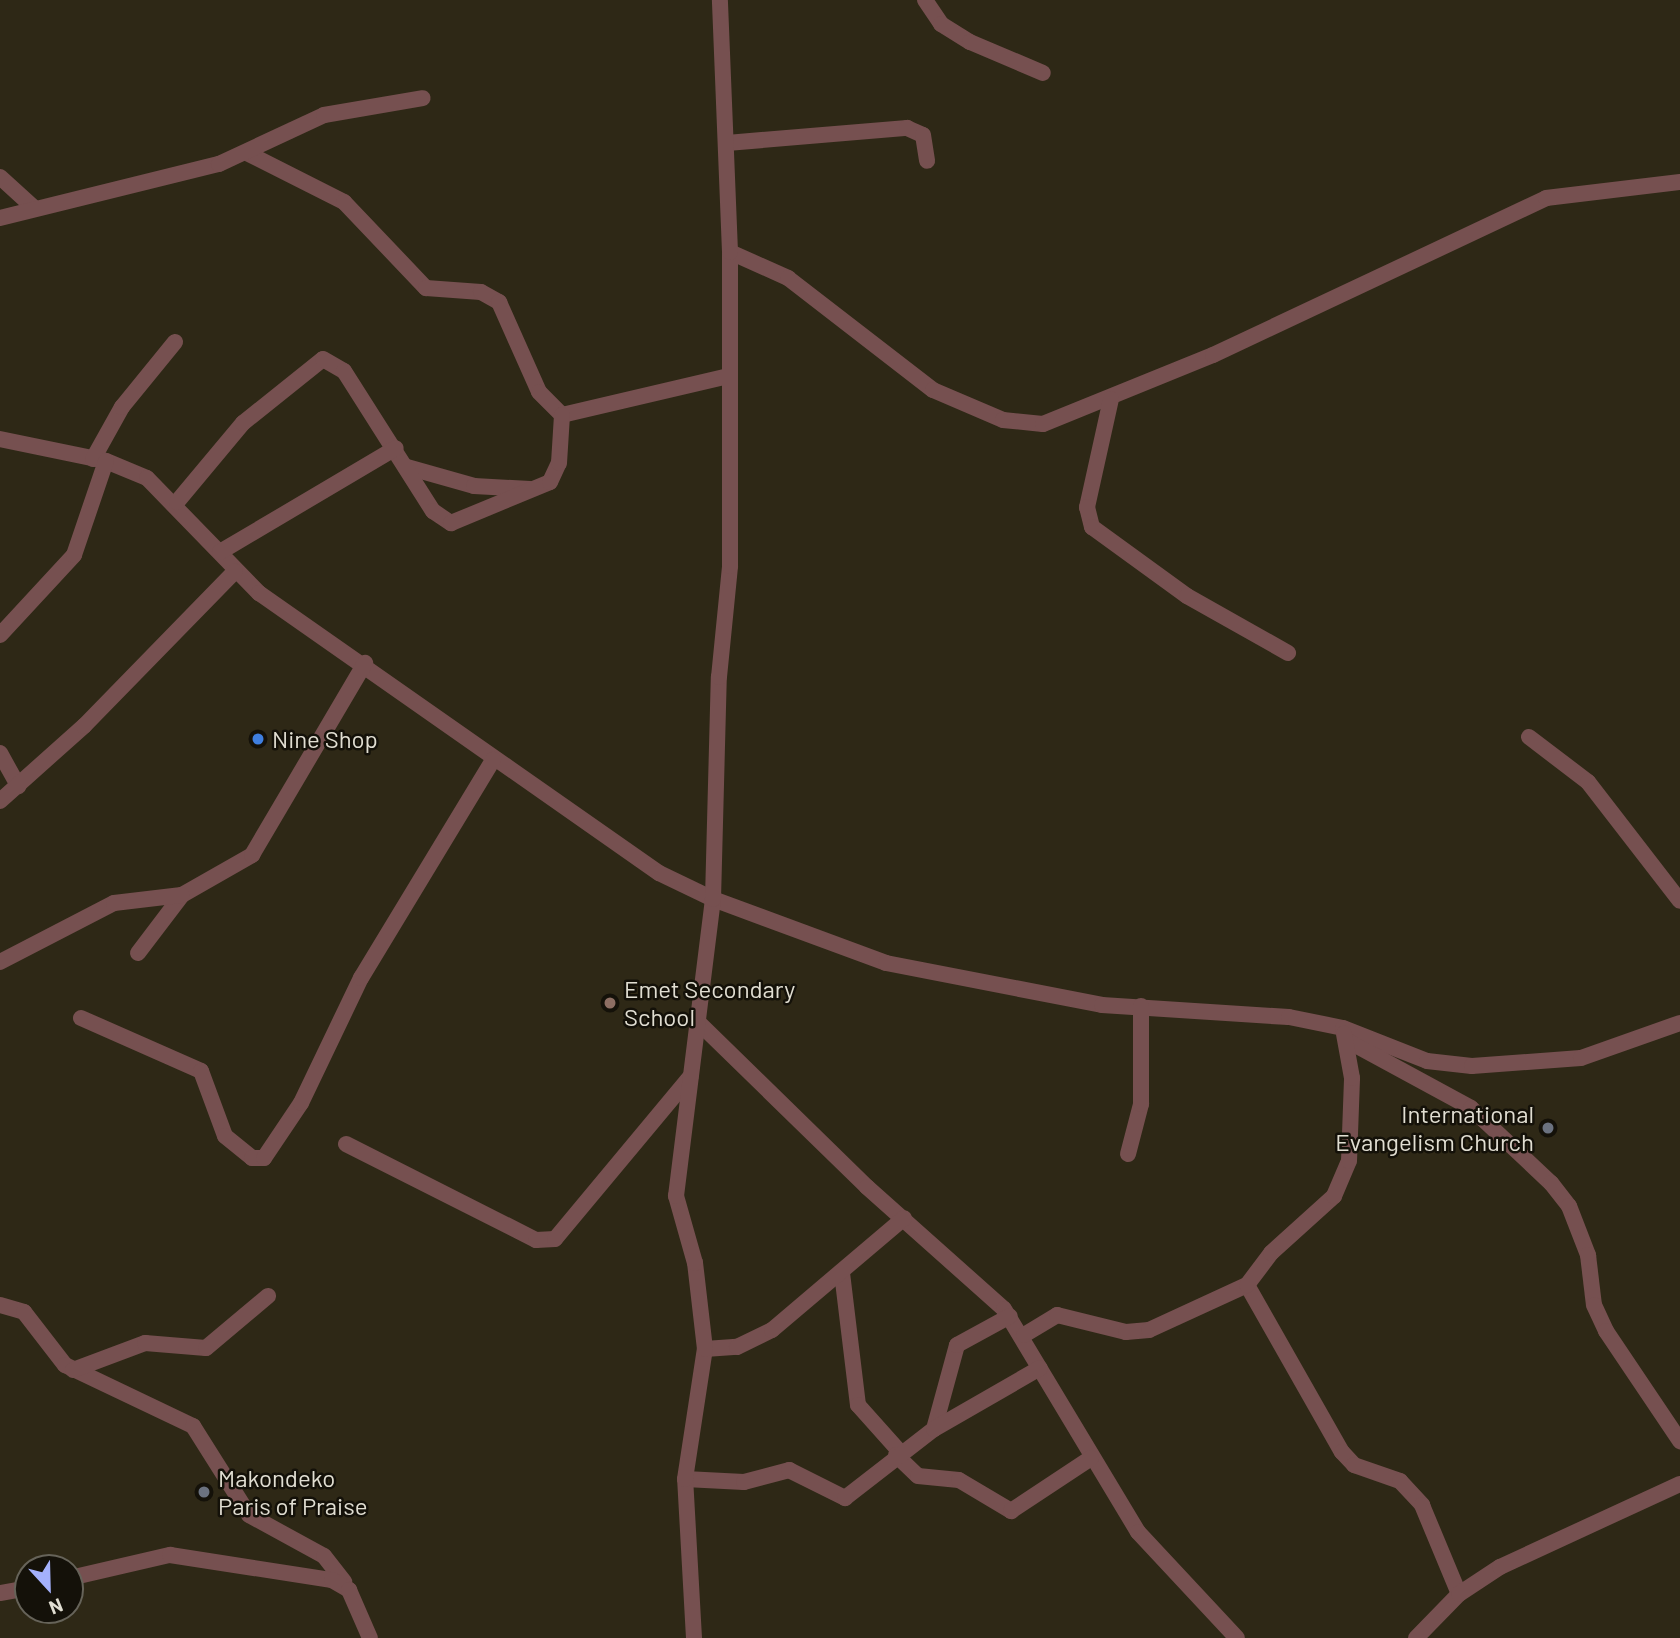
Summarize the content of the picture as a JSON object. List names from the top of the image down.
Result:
{
  "places": [
    "Nine Shop",
    "Emet Secondary School",
    "International Evangelism Church",
    "Makondeko Paris of Praise"
  ],
  "north": "bottom"
}
